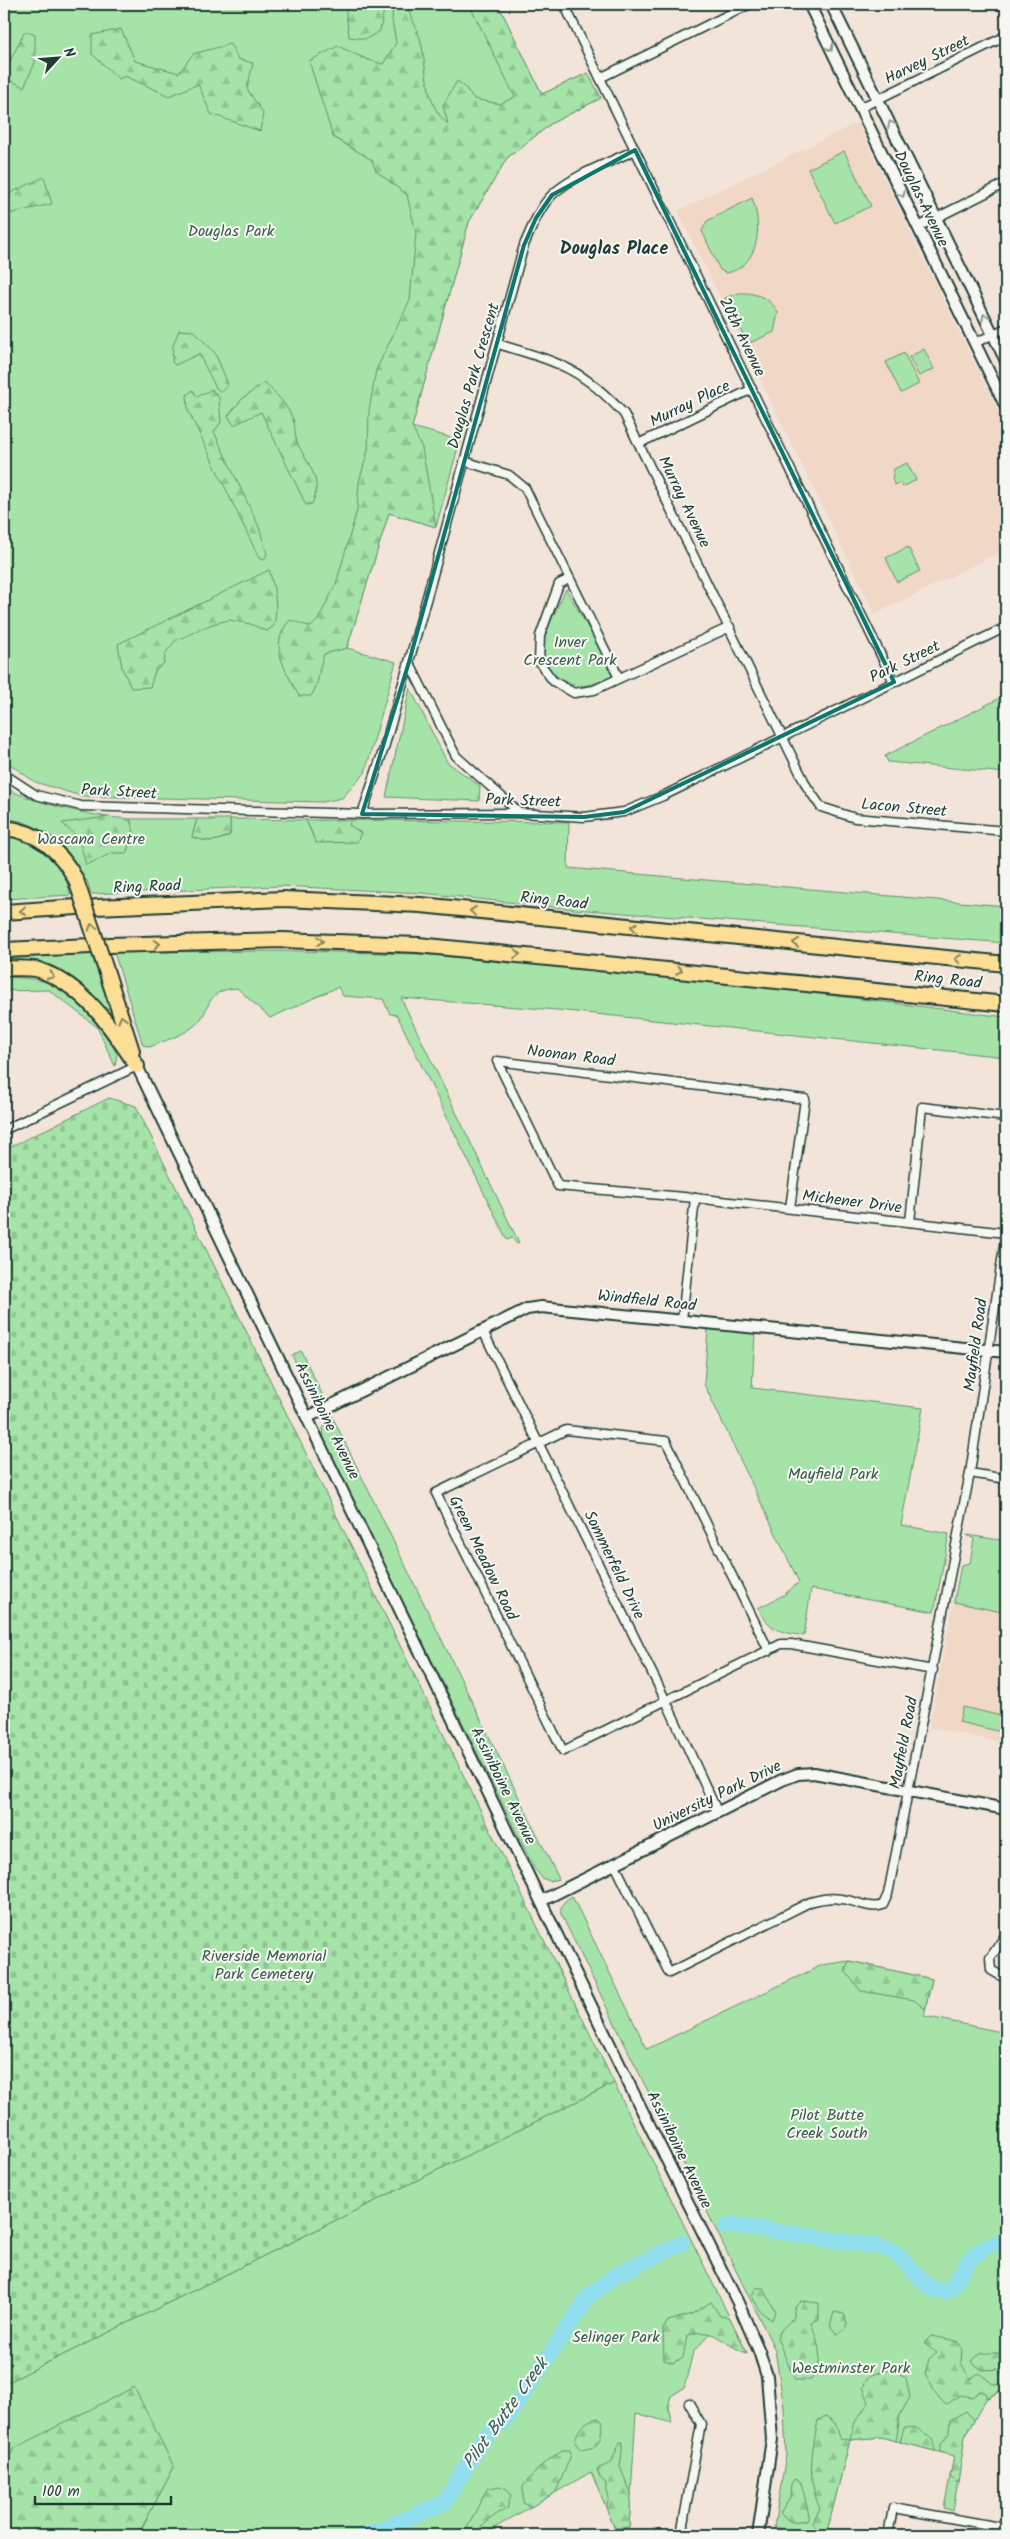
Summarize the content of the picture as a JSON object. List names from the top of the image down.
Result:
{
  "streets": {
    "highway": ["Ring Road"],
    "street": [
      "Harvey Street",
      "Douglas Avenue",
      "20th Avenue",
      "Douglas Park Crescent",
      "Murray Place",
      "Murray Avenue",
      "Park Street",
      "Lacon Street",
      "Noonan Road",
      "Michener Drive",
      "Windfield Road",
      "Mayfield Road",
      "Assiniboine Avenue",
      "Green Meadow Road",
      "Sommerfeld Drive",
      "University Park Drive"
    ]
  },
  "crossings": [
    ["Harvey Street", "Douglas Avenue"],
    ["20th Avenue", "Douglas Park Crescent"],
    ["20th Avenue", "Murray Place"],
    ["20th Avenue", "Park Street"],
    ["Douglas Park Crescent", "Murray Avenue"],
    ["Douglas Park Crescent", "Park Street"],
    ["Murray Place", "Murray Avenue"],
    ["Murray Avenue", "Park Street"],
    ["Murray Avenue", "Lacon Street"],
    ["Park Street", "Lacon Street"],
    ["Noonan Road", "Michener Drive"],
    ["Michener Drive", "Mayfield Road"],
    ["Windfield Road", "Mayfield Road"],
    ["Windfield Road", "Assiniboine Avenue"],
    ["Windfield Road", "Sommerfeld Drive"],
    ["Mayfield Road", "Green Meadow Road"],
    ["Mayfield Road", "University Park Drive"],
    ["Assiniboine Avenue", "University Park Drive"],
    ["Green Meadow Road", "Sommerfeld Drive"],
    ["Sommerfeld Drive", "University Park Drive"]
  ],
  "districts": ["Douglas Place"],
  "water": ["Pilot Butte Creek"],
  "parks": [
    "Douglas Park",
    "Inver Crescent Park",
    "Wascana Centre",
    "Mayfield Park",
    "Riverside Memorial Park Cemetery",
    "Pilot Butte Creek South",
    "Selinger Park",
    "Westminster Park"
  ],
  "scale_bar": "100 m",
  "north": "top right"
}
